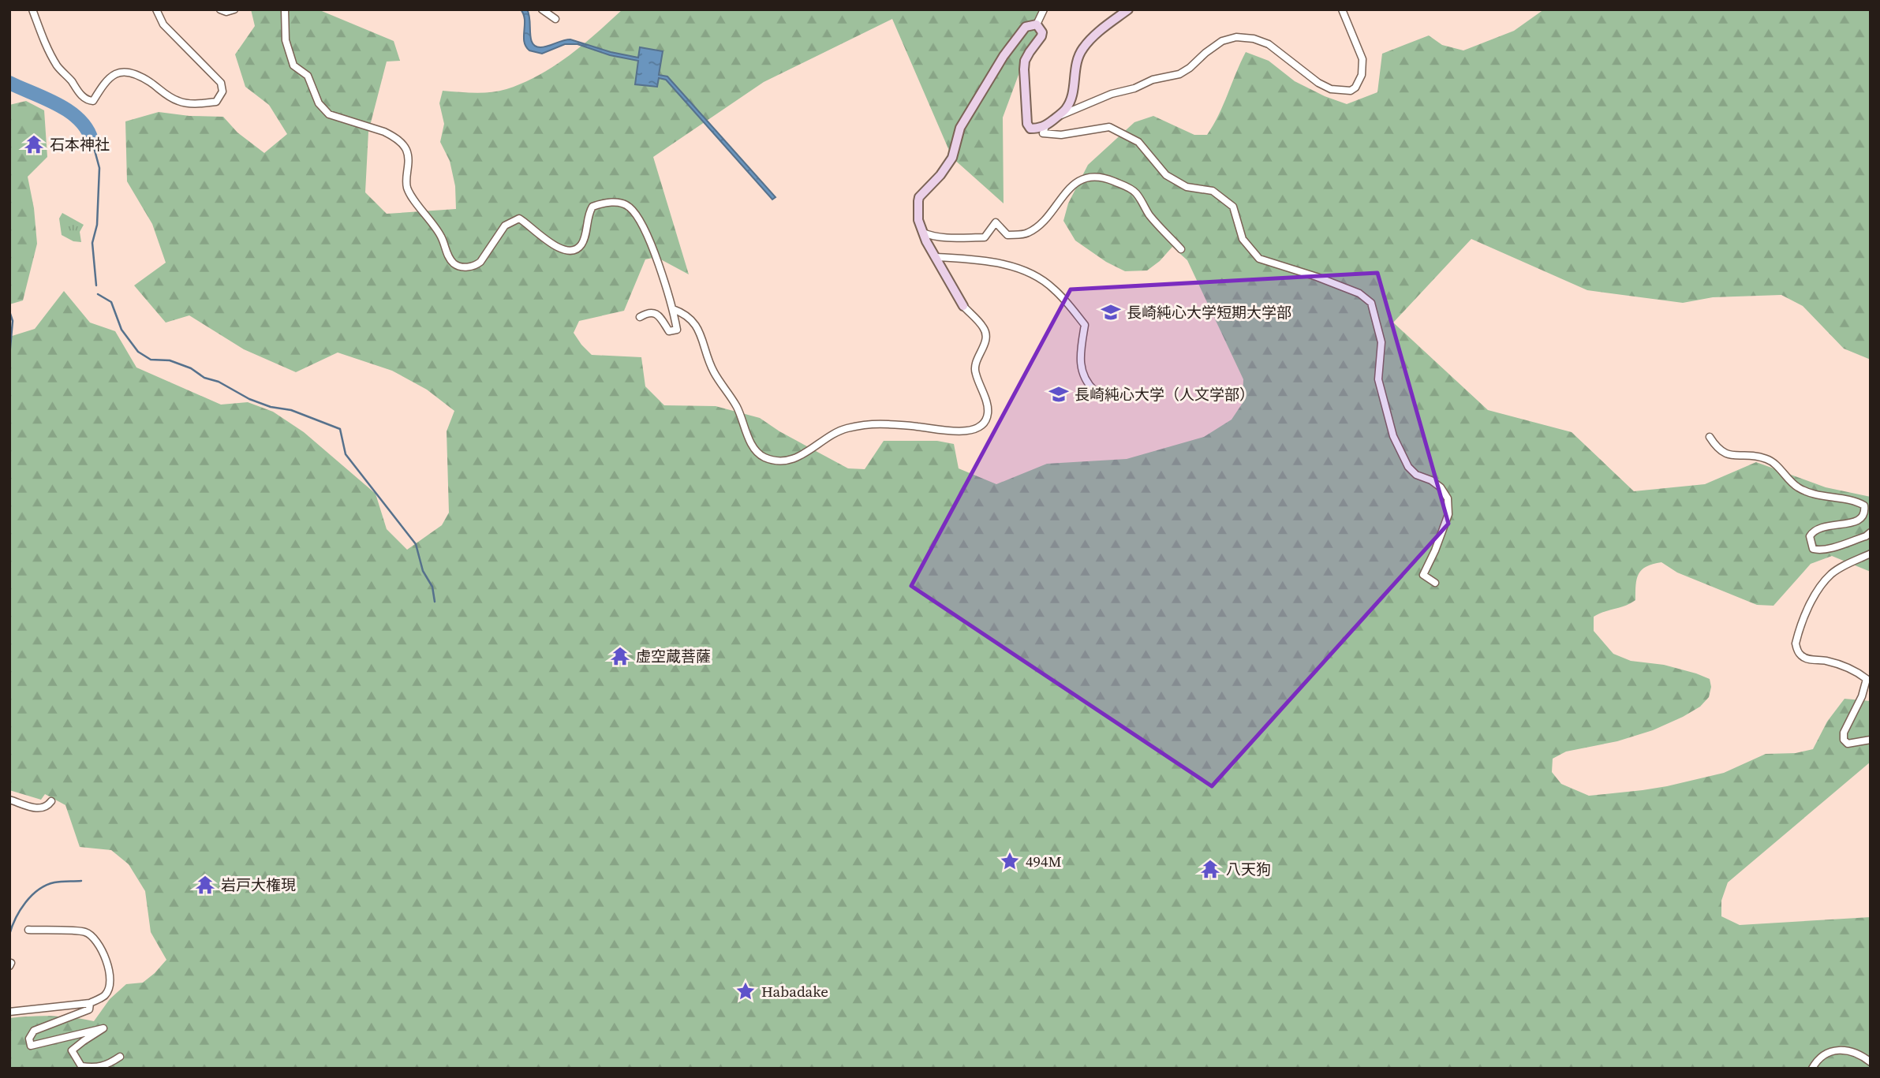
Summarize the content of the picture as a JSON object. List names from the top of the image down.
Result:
{
  "places": {
    "temple": [
      "石本神社",
      "虚空蔵菩薩",
      "八天狗",
      "岩戸大権現"
    ],
    "school or university": ["長崎純心大学短期大学部", "長崎純心大学（人文学部）"],
    "place": ["494M", "Habadake"]
  }
}
